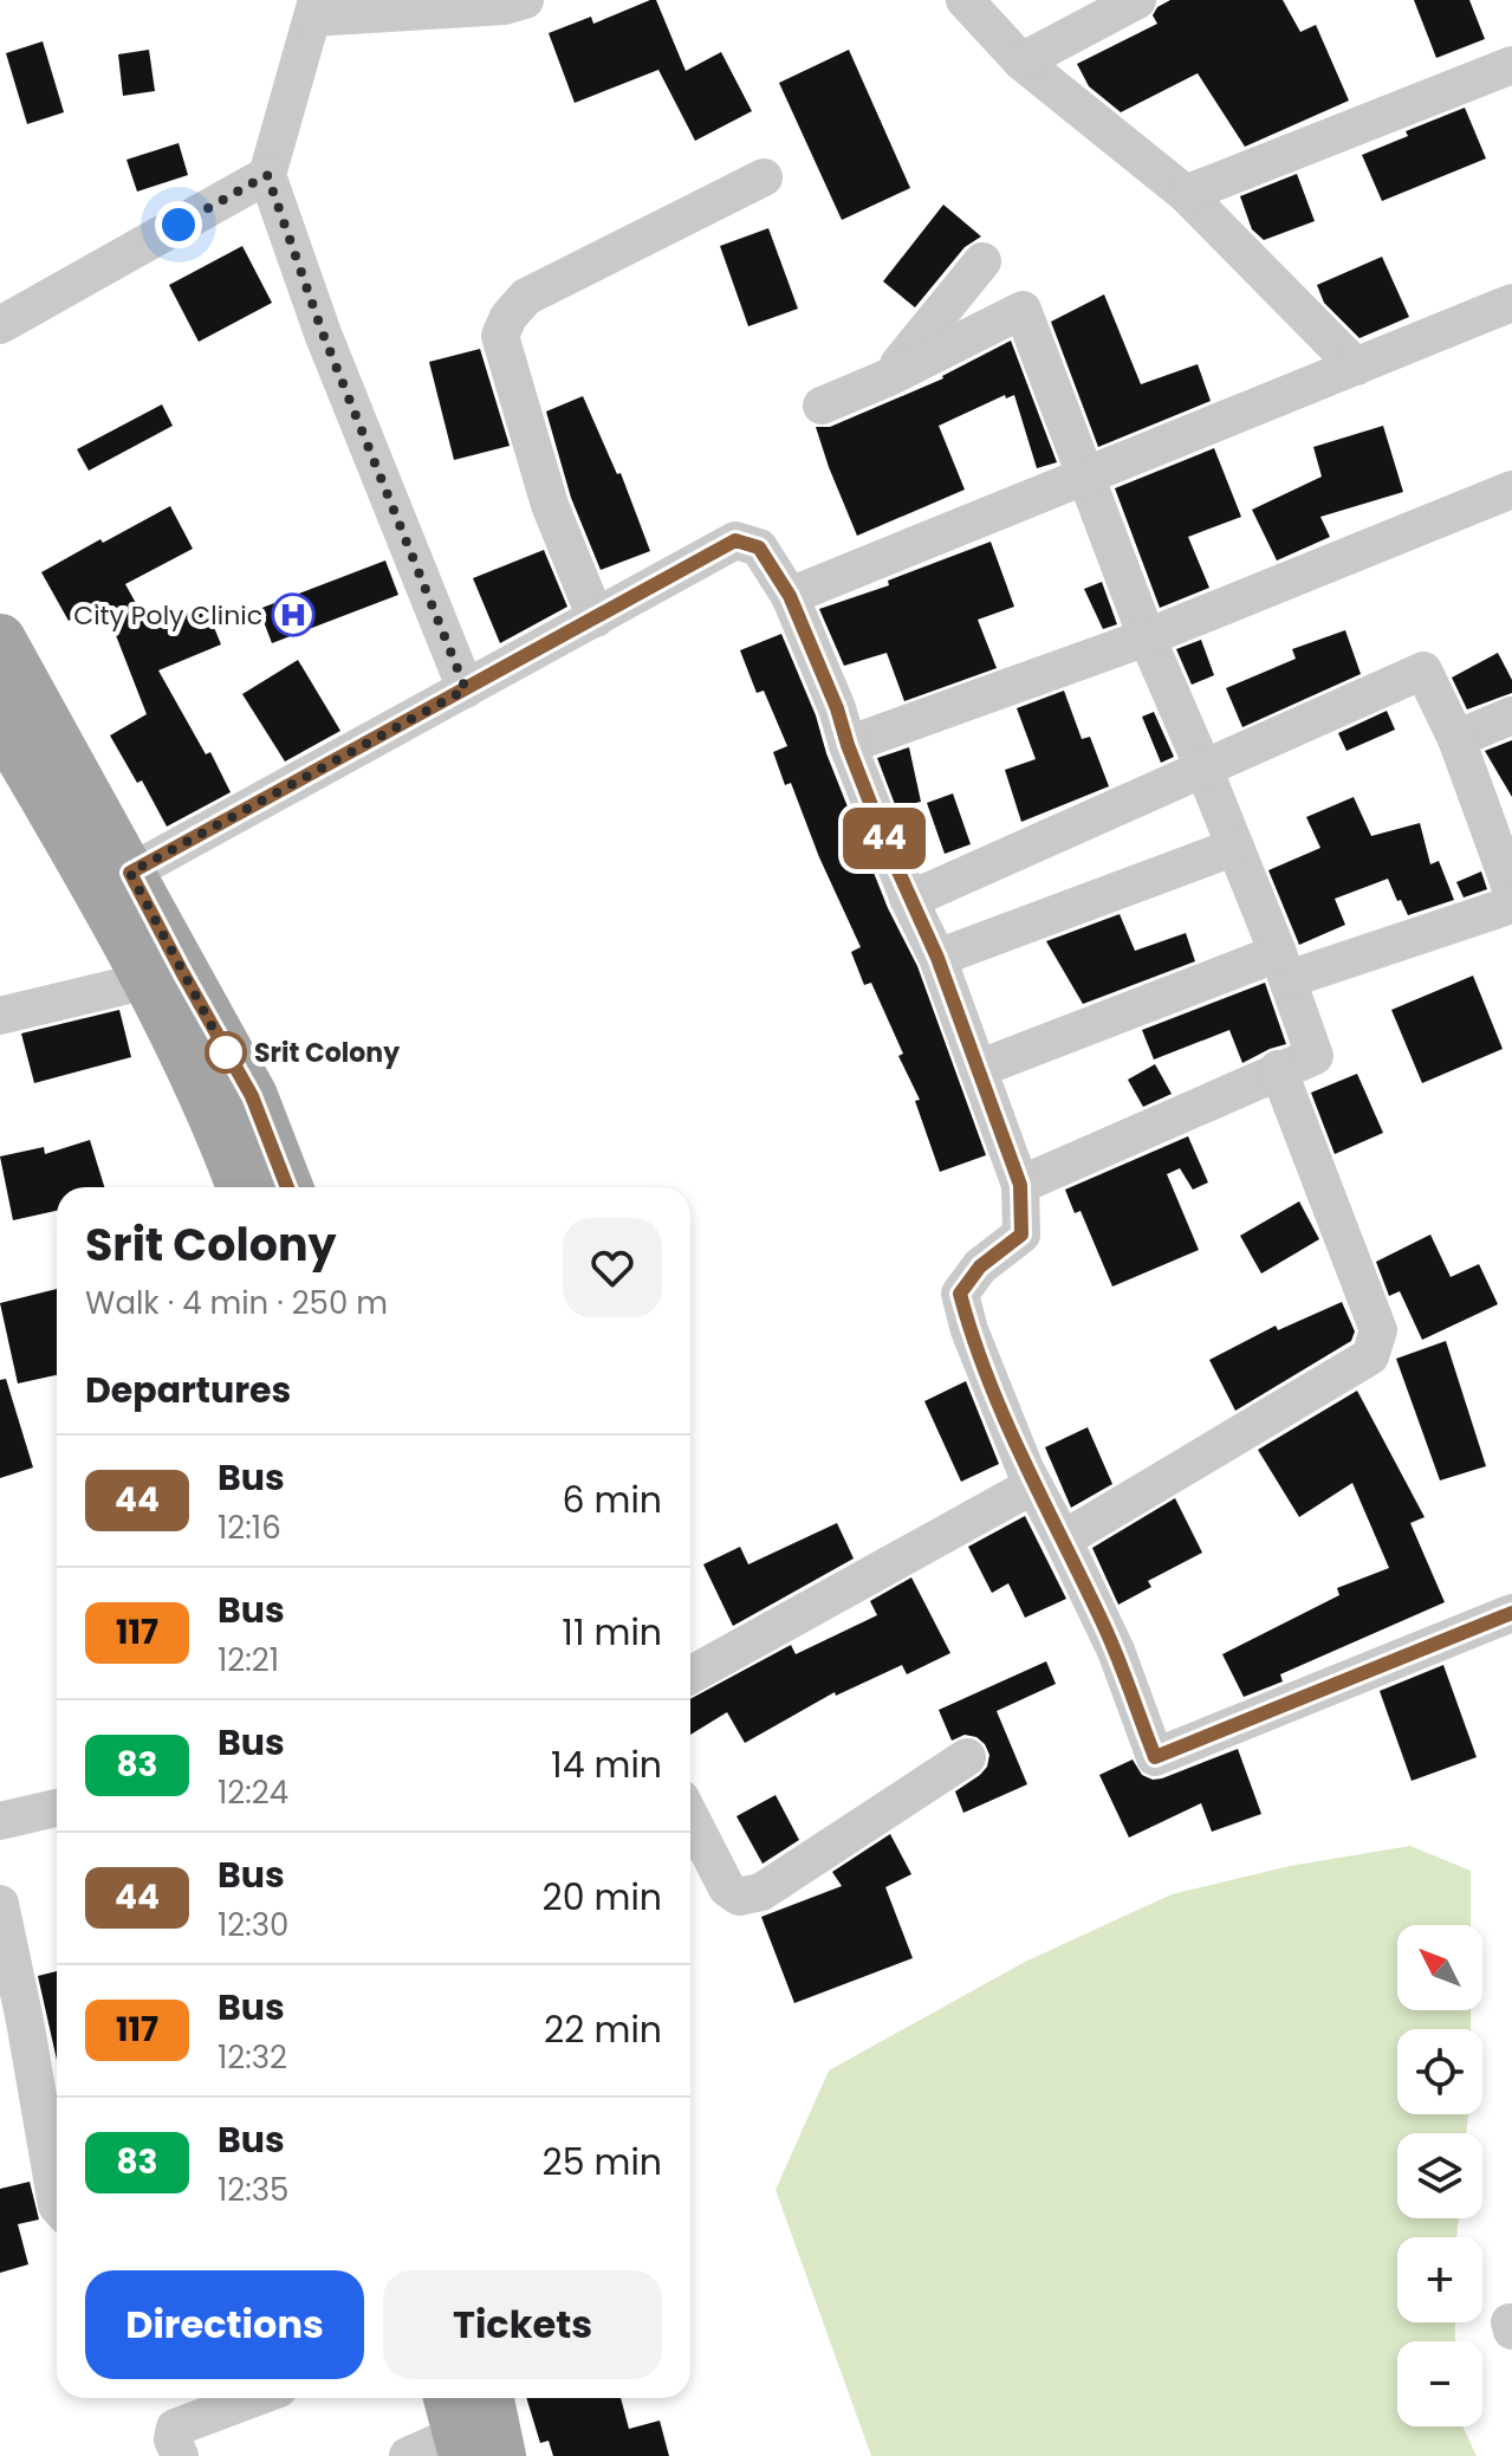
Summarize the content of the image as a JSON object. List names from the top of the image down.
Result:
{
  "places": {
    "hospital": ["City Poly Clinic"],
    "other": ["Srit Colony"]
  },
  "lines": ["bus line 44"],
  "north": "top left",
  "page": {
    "on_map": "44",
    "heading": [
      ["Srit Colony", "Walk · 4 min · 250 m"],
      "Departures"
    ],
    "list": [
      {
        "mark": "44",
        "name": "Bus",
        "note": "12:16",
        "value": "6 min"
      },
      {
        "mark": "117",
        "name": "Bus",
        "note": "12:21",
        "value": "11 min"
      },
      {
        "mark": "83",
        "name": "Bus",
        "note": "12:24",
        "value": "14 min"
      },
      {
        "mark": "44",
        "name": "Bus",
        "note": "12:30",
        "value": "20 min"
      },
      {
        "mark": "117",
        "name": "Bus",
        "note": "12:32",
        "value": "22 min"
      },
      {
        "mark": "83",
        "name": "Bus",
        "note": "12:35",
        "value": "25 min"
      }
    ],
    "map_buttons": ["+", "−"],
    "buttons": ["Directions", "Tickets"]
  }
}
